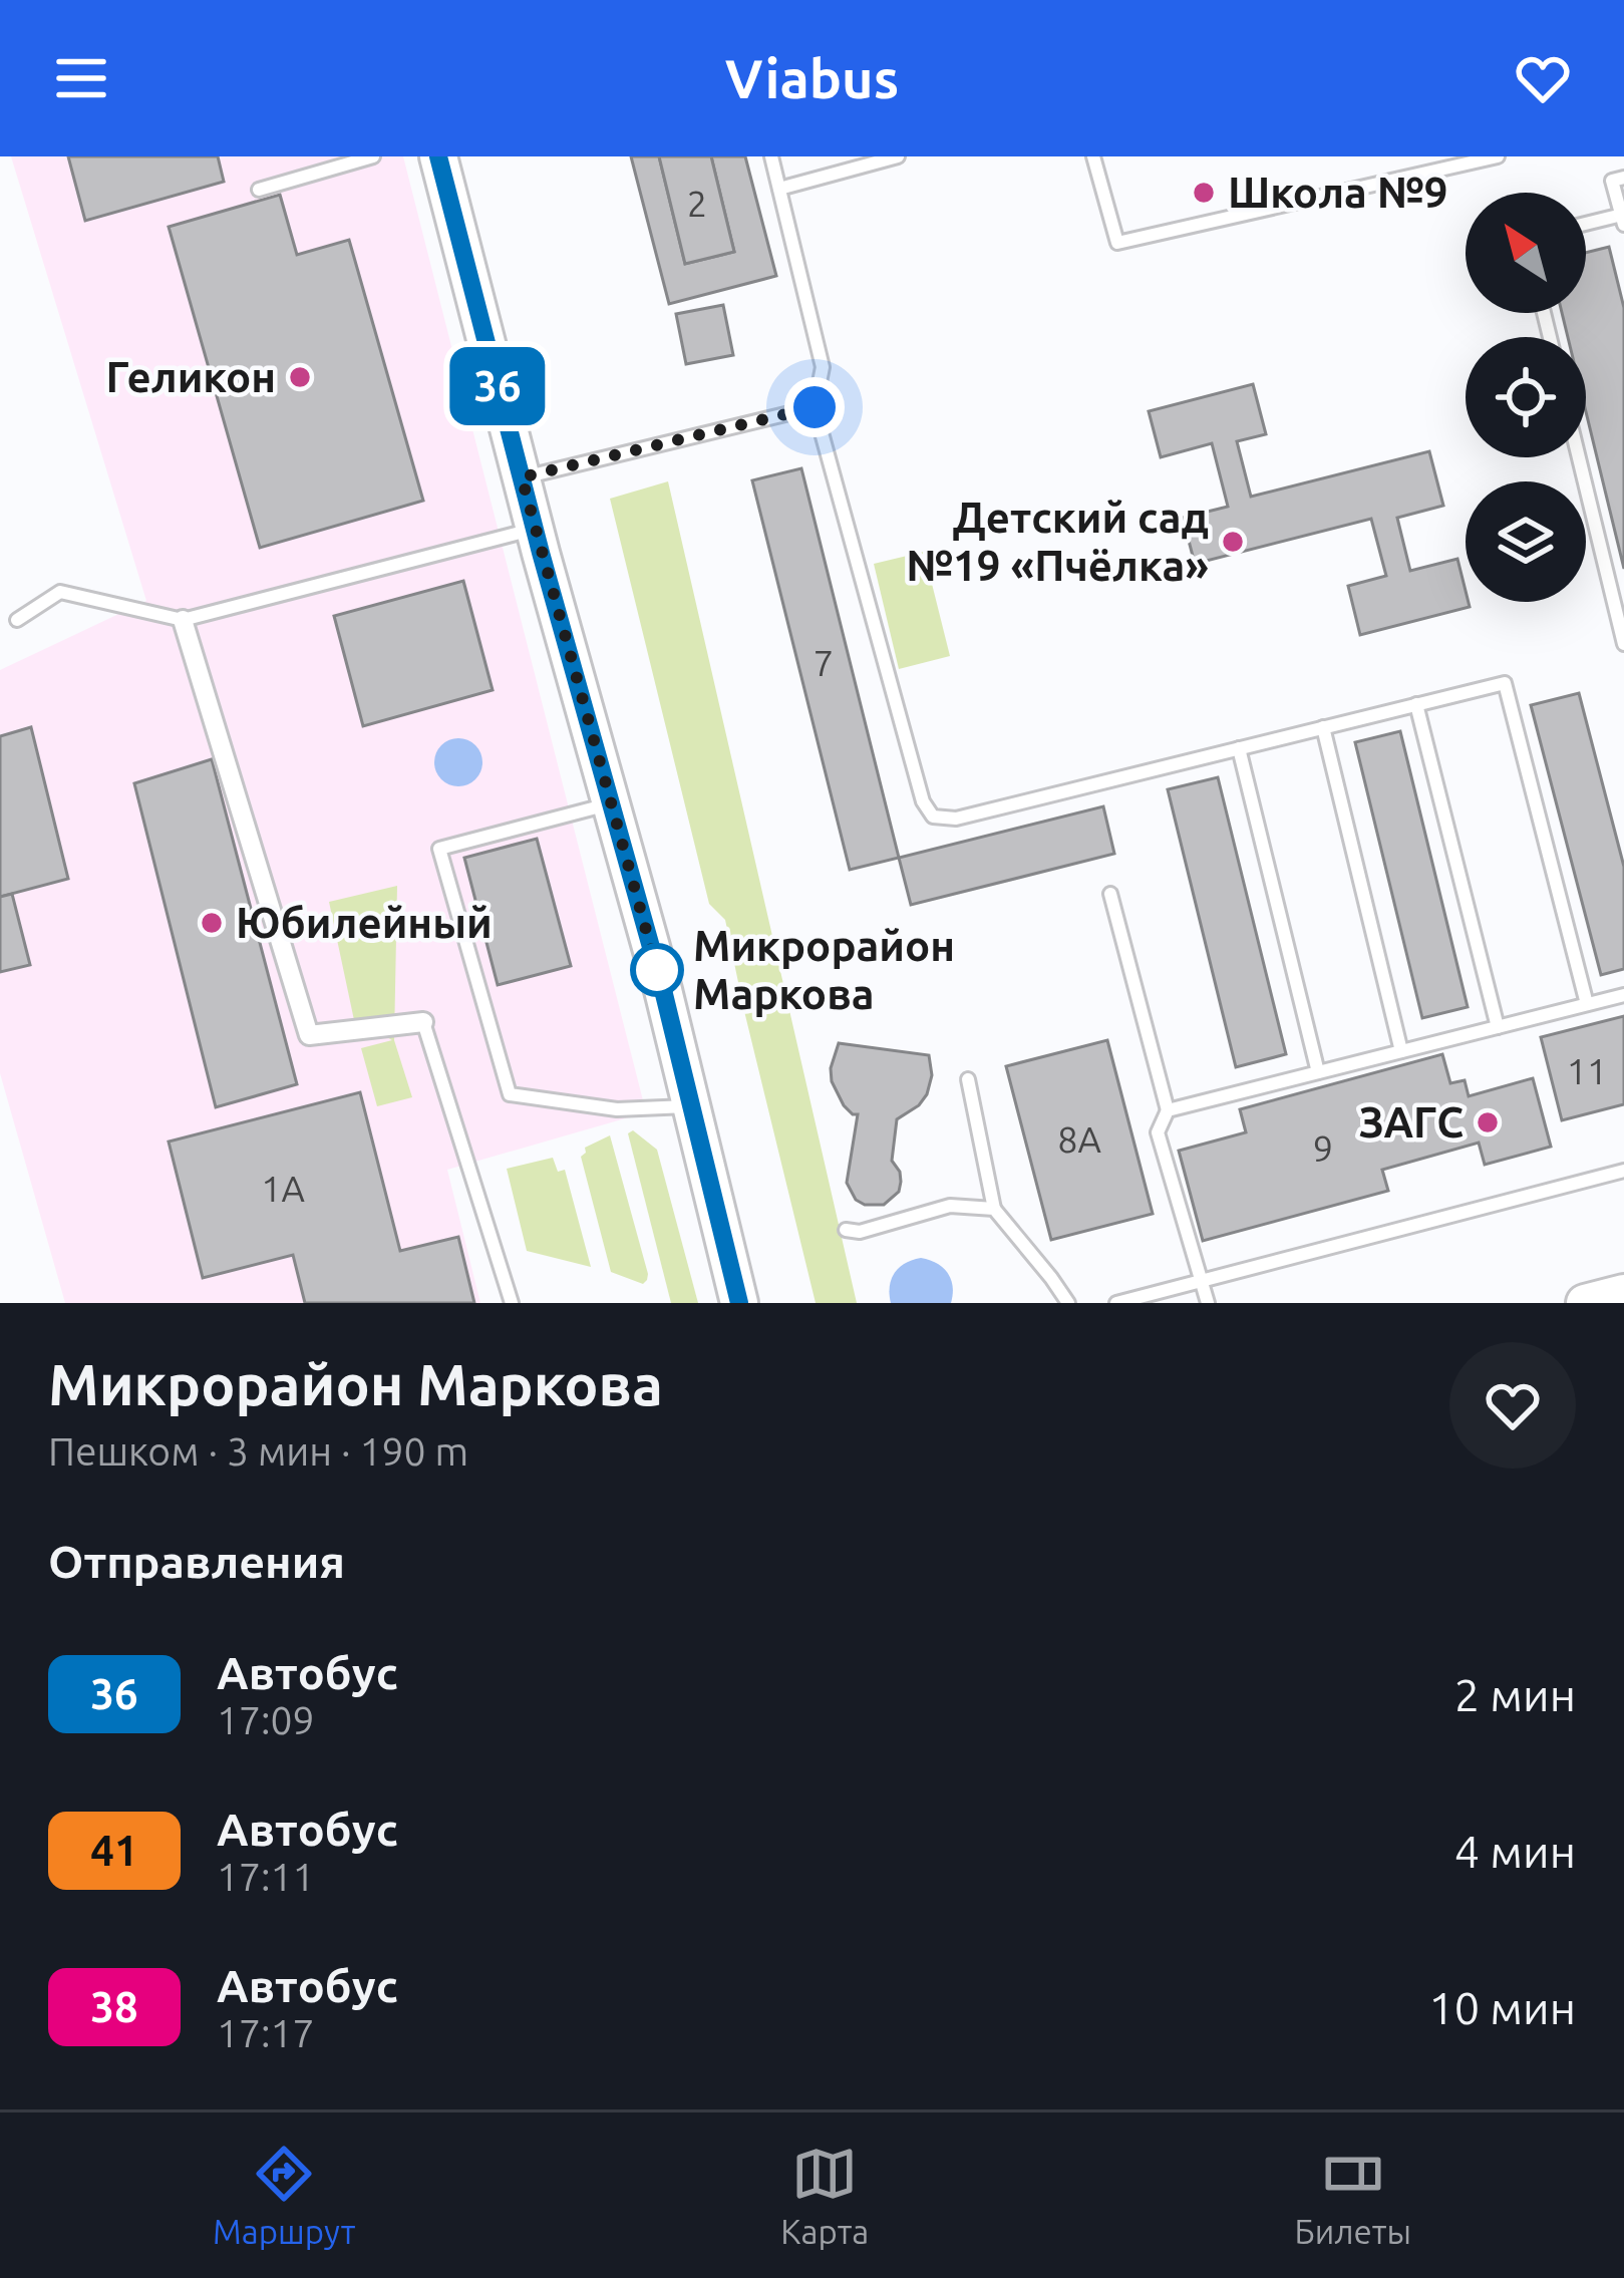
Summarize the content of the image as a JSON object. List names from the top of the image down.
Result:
{
  "places": [
    "Школа №9",
    "Геликон",
    "Детский сад №19 «Пчёлка»",
    "Юбилейный",
    "Микрорайон Маркова",
    "ЗАГС"
  ],
  "lines": ["bus line 36"],
  "house_numbers": [
    "2",
    "7",
    "11",
    "8А",
    "9",
    "1А"
  ],
  "north": "top left",
  "page": {
    "header": "Viabus",
    "on_map": "36",
    "heading": [
      ["Микрорайон Маркова", "Пешком · 3 мин · 190 m"],
      "Отправления"
    ],
    "list": [
      {
        "mark": "36",
        "name": "Автобус",
        "note": "17:09",
        "value": "2 мин"
      },
      {
        "mark": "41",
        "name": "Автобус",
        "note": "17:11",
        "value": "4 мин"
      },
      {
        "mark": "38",
        "name": "Автобус",
        "note": "17:17",
        "value": "10 мин"
      }
    ],
    "tabs": ["Маршрут", "Карта", "Билеты"]
  }
}
